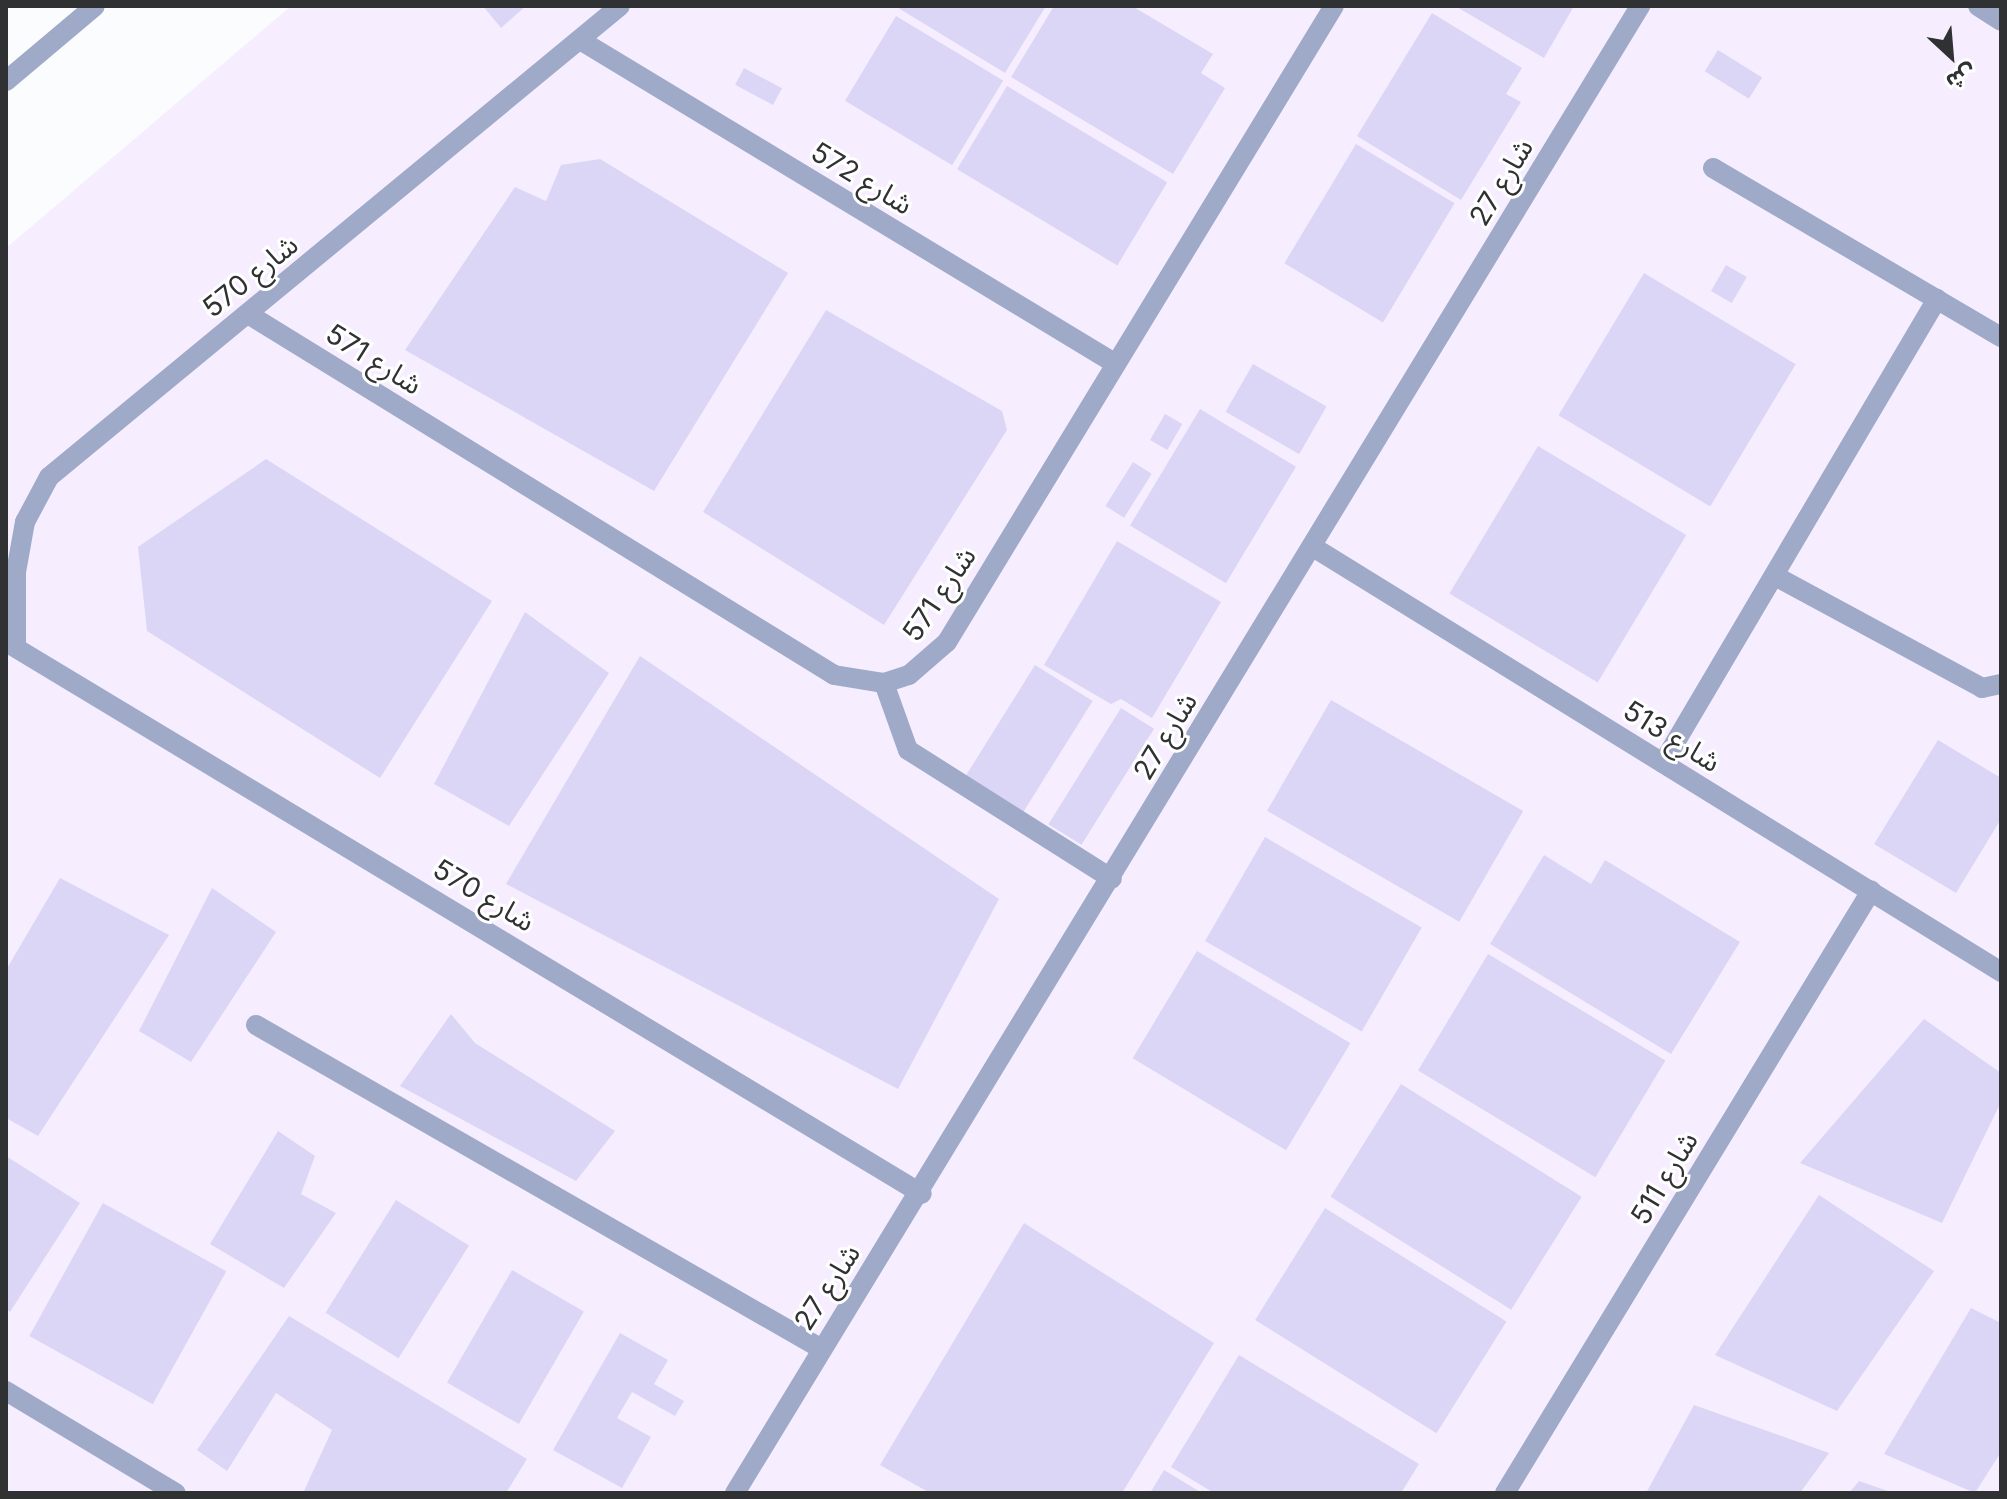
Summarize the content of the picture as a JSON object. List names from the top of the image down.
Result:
{
  "streets": {
    "street": [
      "شارع 572",
      "شارع 27",
      "شارع 570",
      "شارع 571",
      "شارع 513",
      "شارع 511"
    ]
  },
  "crossings": [
    ["شارع 572", "شارع 570"],
    ["شارع 572", "شارع 571"],
    ["شارع 27", "شارع 570"],
    ["شارع 27", "شارع 513"],
    ["شارع 570", "شارع 571"],
    ["شارع 513", "شارع 511"]
  ],
  "north": "bottom right"
}
